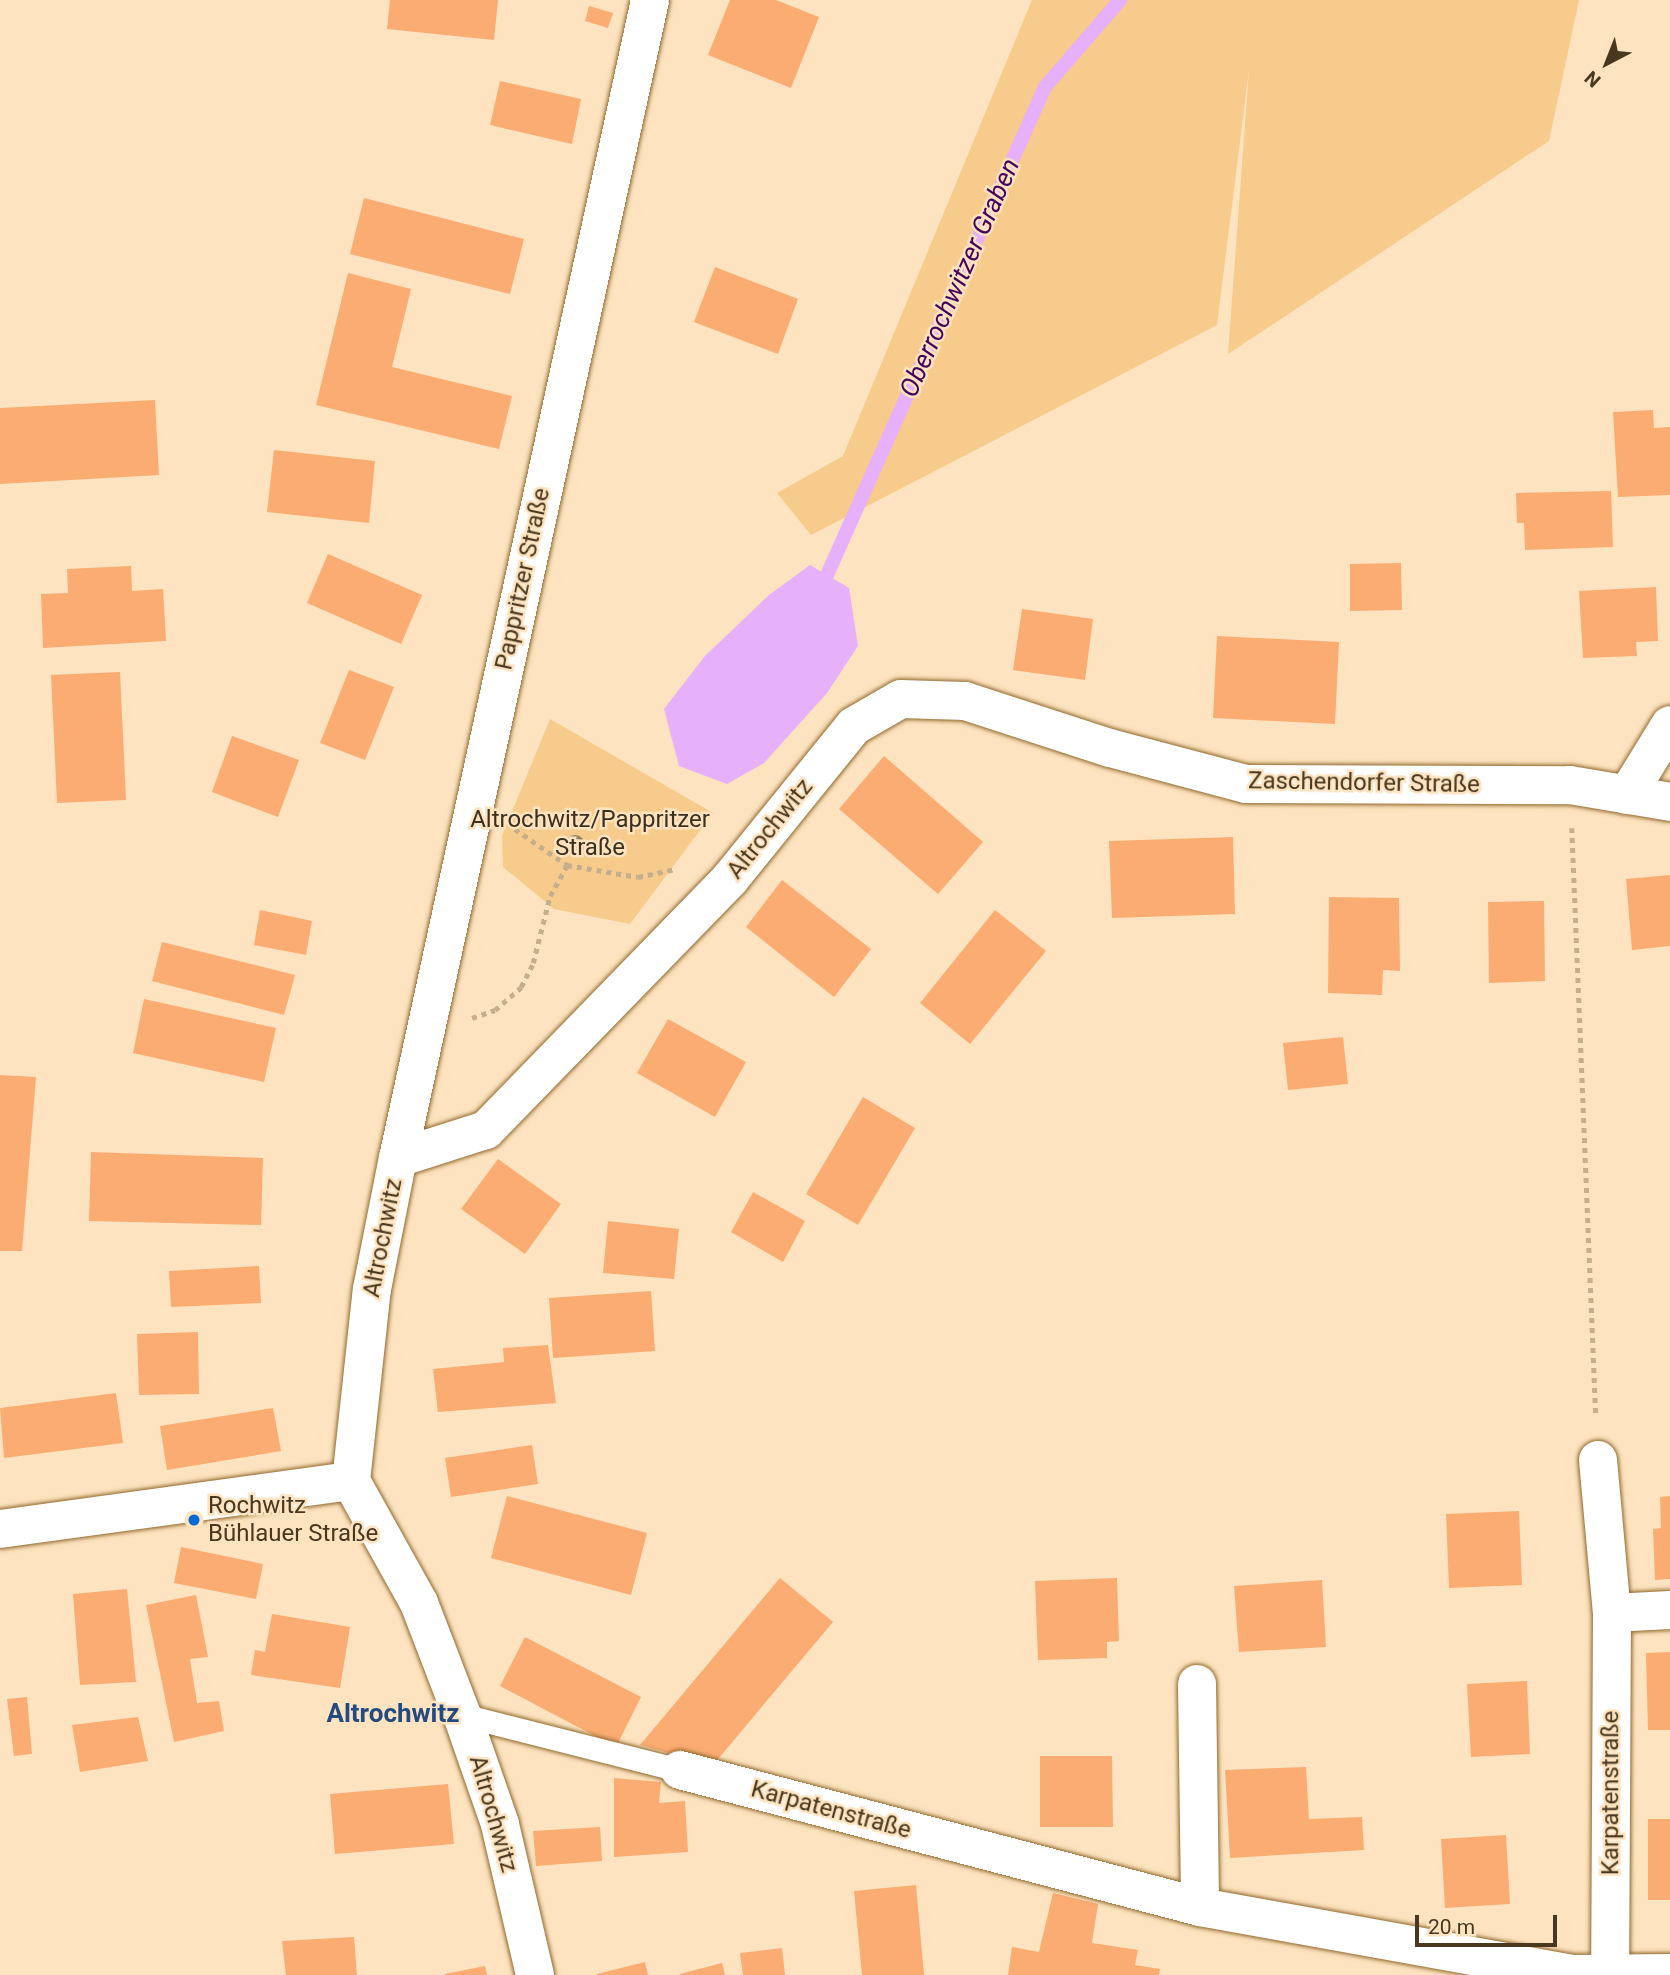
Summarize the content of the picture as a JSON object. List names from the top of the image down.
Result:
{
  "streets": {
    "street": [
      "Pappritzer Straße",
      "Zaschendorfer Straße",
      "Altrochwitz",
      "Karpatenstraße"
    ]
  },
  "crossings": [
    ["Pappritzer Straße", "Altrochwitz"],
    ["Zaschendorfer Straße", "Altrochwitz"],
    ["Altrochwitz", "Karpatenstraße"]
  ],
  "districts": ["Altrochwitz"],
  "water": ["Oberrochwitzer Graben"],
  "parks": ["Altrochwitz/Pappritzer Straße"],
  "places": ["Rochwitz Bühlauer Straße"],
  "scale_bar": "20 m",
  "north": "bottom left"
}
